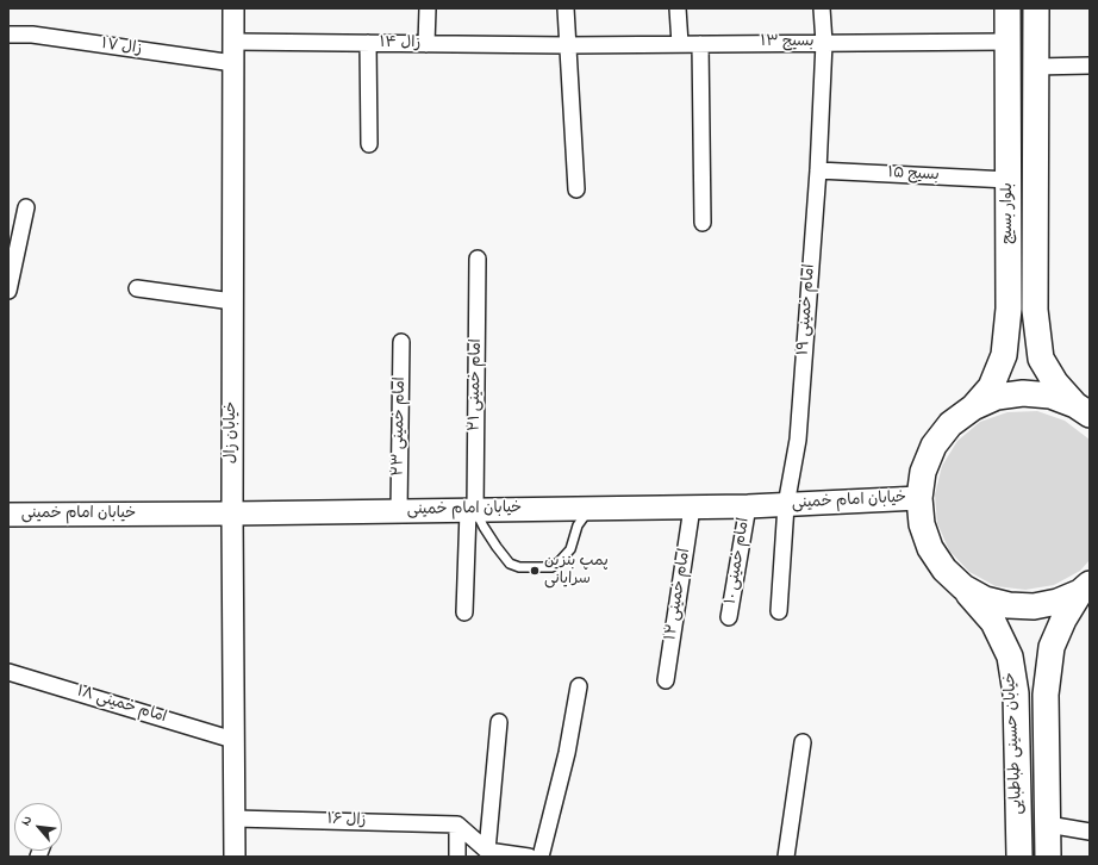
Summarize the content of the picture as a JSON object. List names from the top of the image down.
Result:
{
  "streets": {
    "main road": ["بلوار بسیج", "خیابان امام خمینی", "خیابان حسینی طباطبایی"],
    "street": [
      "بسیج ۱۳",
      "زال ۱۴",
      "زال ۱۷",
      "بسیج ۱۵",
      "امام خمینی ۱۹",
      "امام خمینی ۲۱",
      "امام خمینی ۲۳",
      "خیابان زال",
      "امام خمینی ۱۰",
      "امام خمینی ۱۲",
      "امام خمینی ۱۸",
      "زال ۱۶"
    ]
  },
  "crossings": [
    ["بسیج ۱۳", "زال ۱۴"],
    ["بسیج ۱۳", "بلوار بسیج"],
    ["بسیج ۱۳", "امام خمینی ۱۹"],
    ["زال ۱۴", "خیابان زال"],
    ["زال ۱۷", "خیابان زال"],
    ["بسیج ۱۵", "بلوار بسیج"],
    ["بسیج ۱۵", "امام خمینی ۱۹"],
    ["امام خمینی ۱۹", "خیابان امام خمینی"],
    ["امام خمینی ۲۱", "خیابان امام خمینی"],
    ["امام خمینی ۲۳", "خیابان امام خمینی"],
    ["خیابان زال", "خیابان امام خمینی"],
    ["خیابان زال", "امام خمینی ۱۸"],
    ["خیابان زال", "زال ۱۶"],
    ["خیابان امام خمینی", "امام خمینی ۱۰"],
    ["خیابان امام خمینی", "امام خمینی ۱۲"]
  ],
  "places": ["پمپ بنزین سرایانی"],
  "north": "top left"
}
